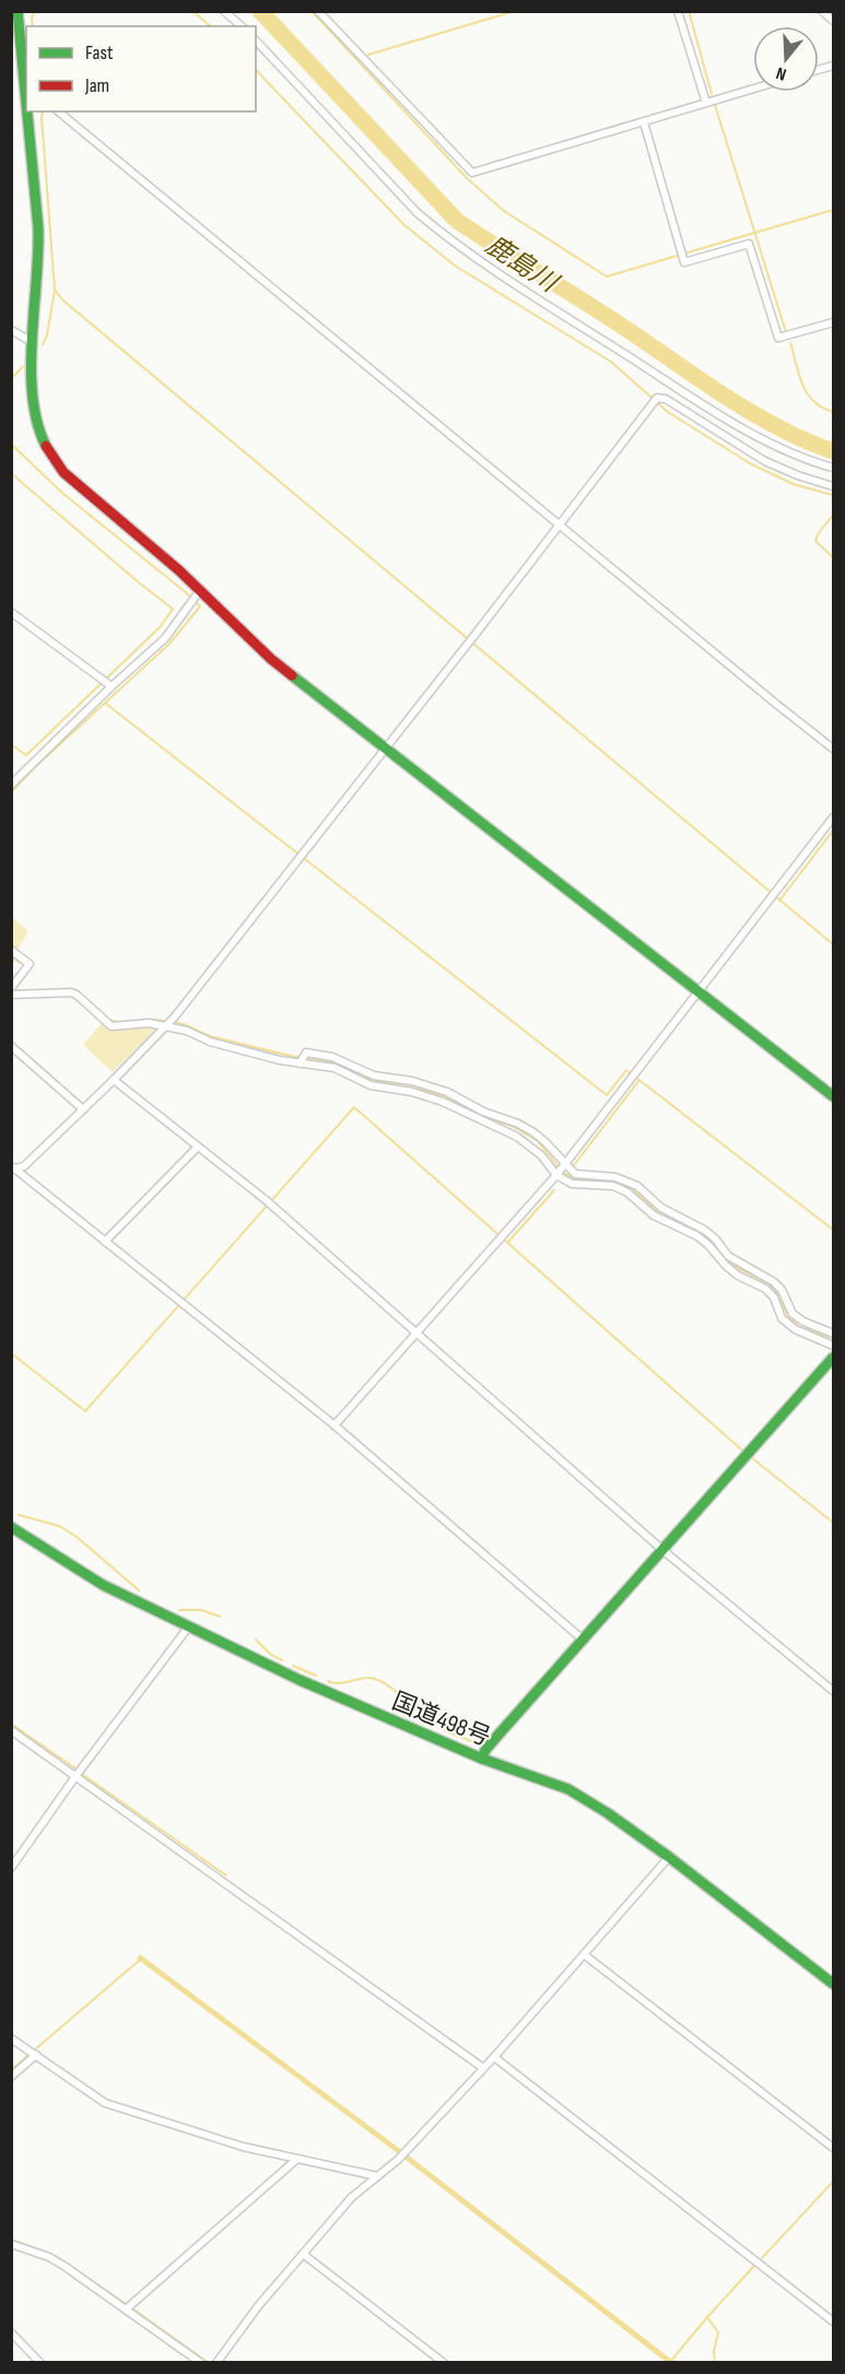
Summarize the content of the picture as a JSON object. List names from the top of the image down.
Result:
{
  "streets": {
    "main road": ["国道498号"]
  },
  "water": ["鹿島川"],
  "legend": ["Fast", "Jam"],
  "north": "bottom"
}
